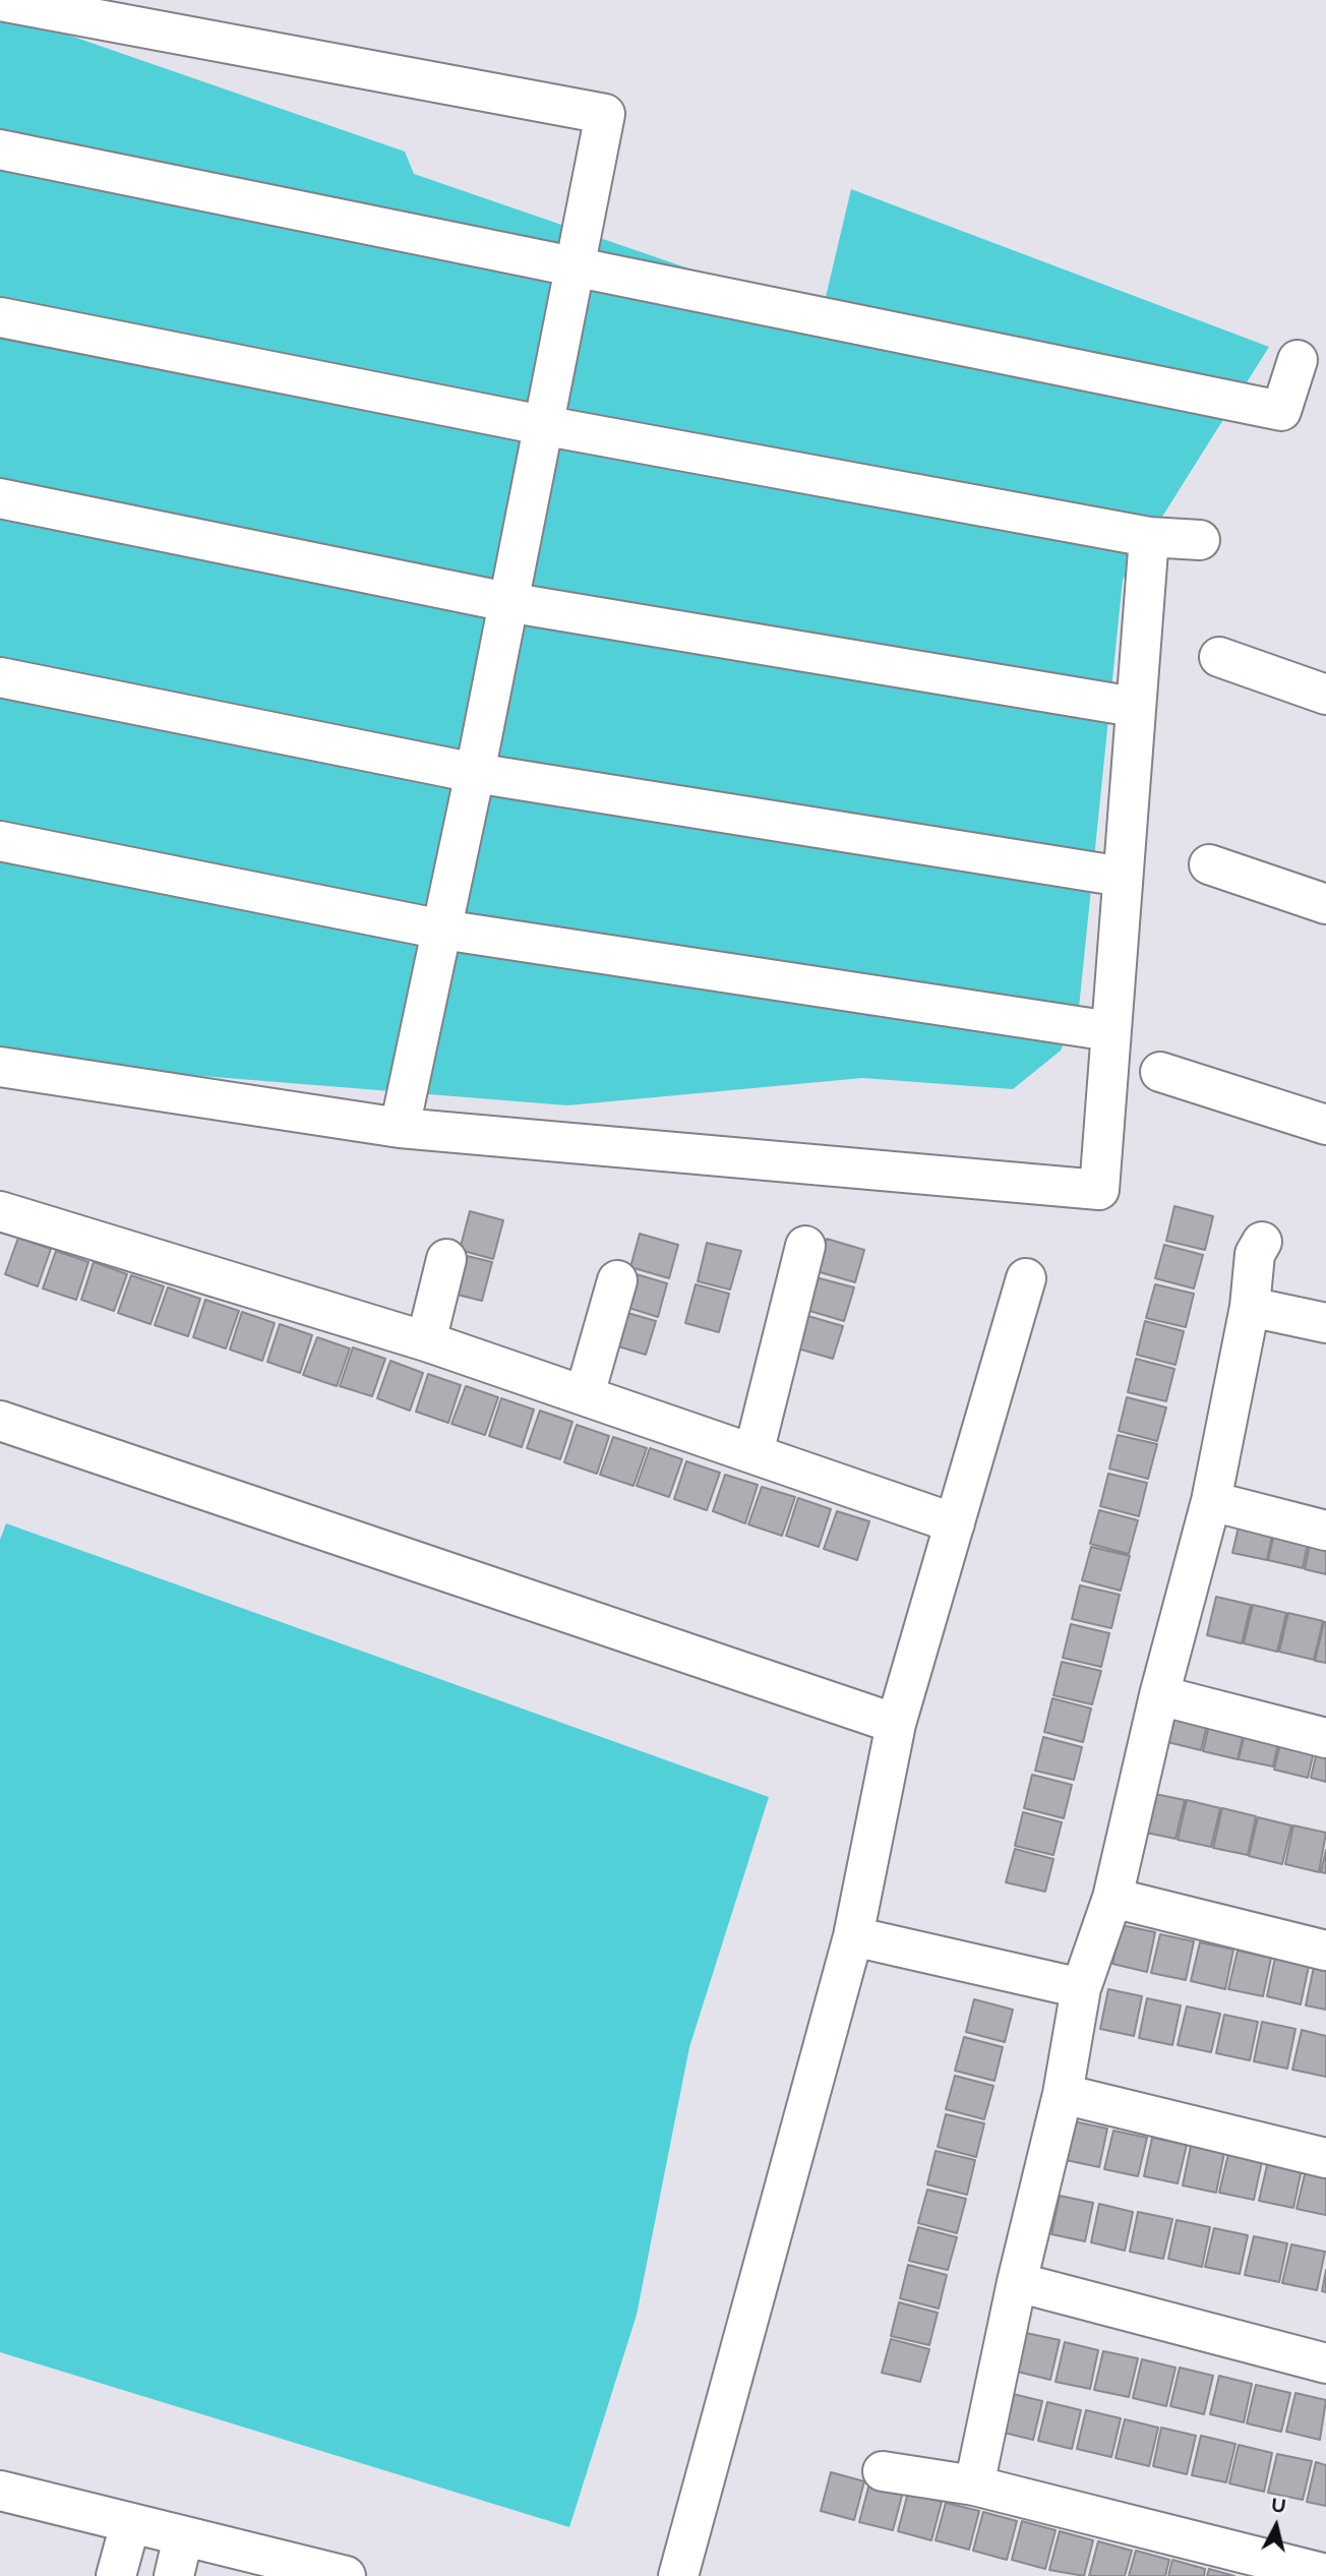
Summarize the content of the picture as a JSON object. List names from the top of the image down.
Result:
{
  "north": "top"
}
